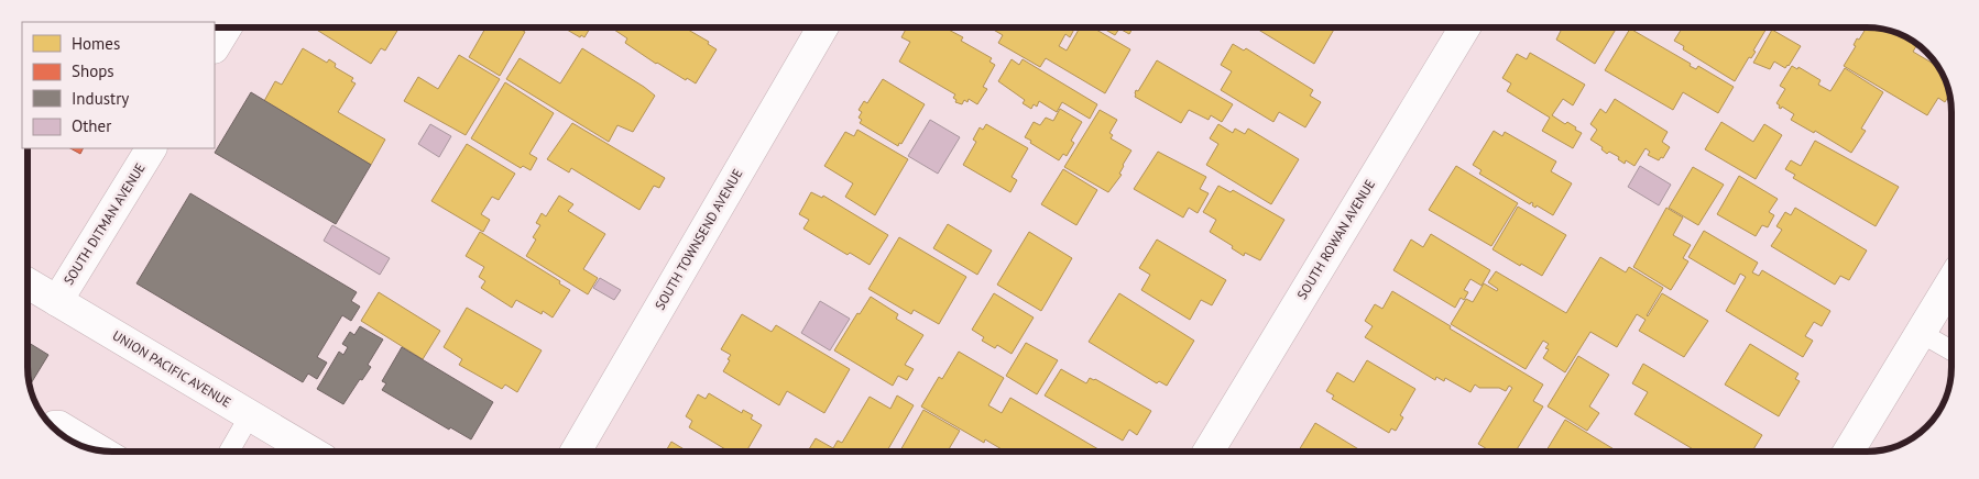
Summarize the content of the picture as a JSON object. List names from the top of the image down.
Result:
{
  "streets": {
    "street": [
      "SOUTH DITMAN AVENUE",
      "SOUTH TOWNSEND AVENUE",
      "SOUTH ROWAN AVENUE",
      "UNION PACIFIC AVENUE"
    ]
  },
  "crossings": [
    ["SOUTH DITMAN AVENUE", "UNION PACIFIC AVENUE"]
  ],
  "legend": [
    "Homes",
    "Shops",
    "Industry",
    "Other"
  ]
}
